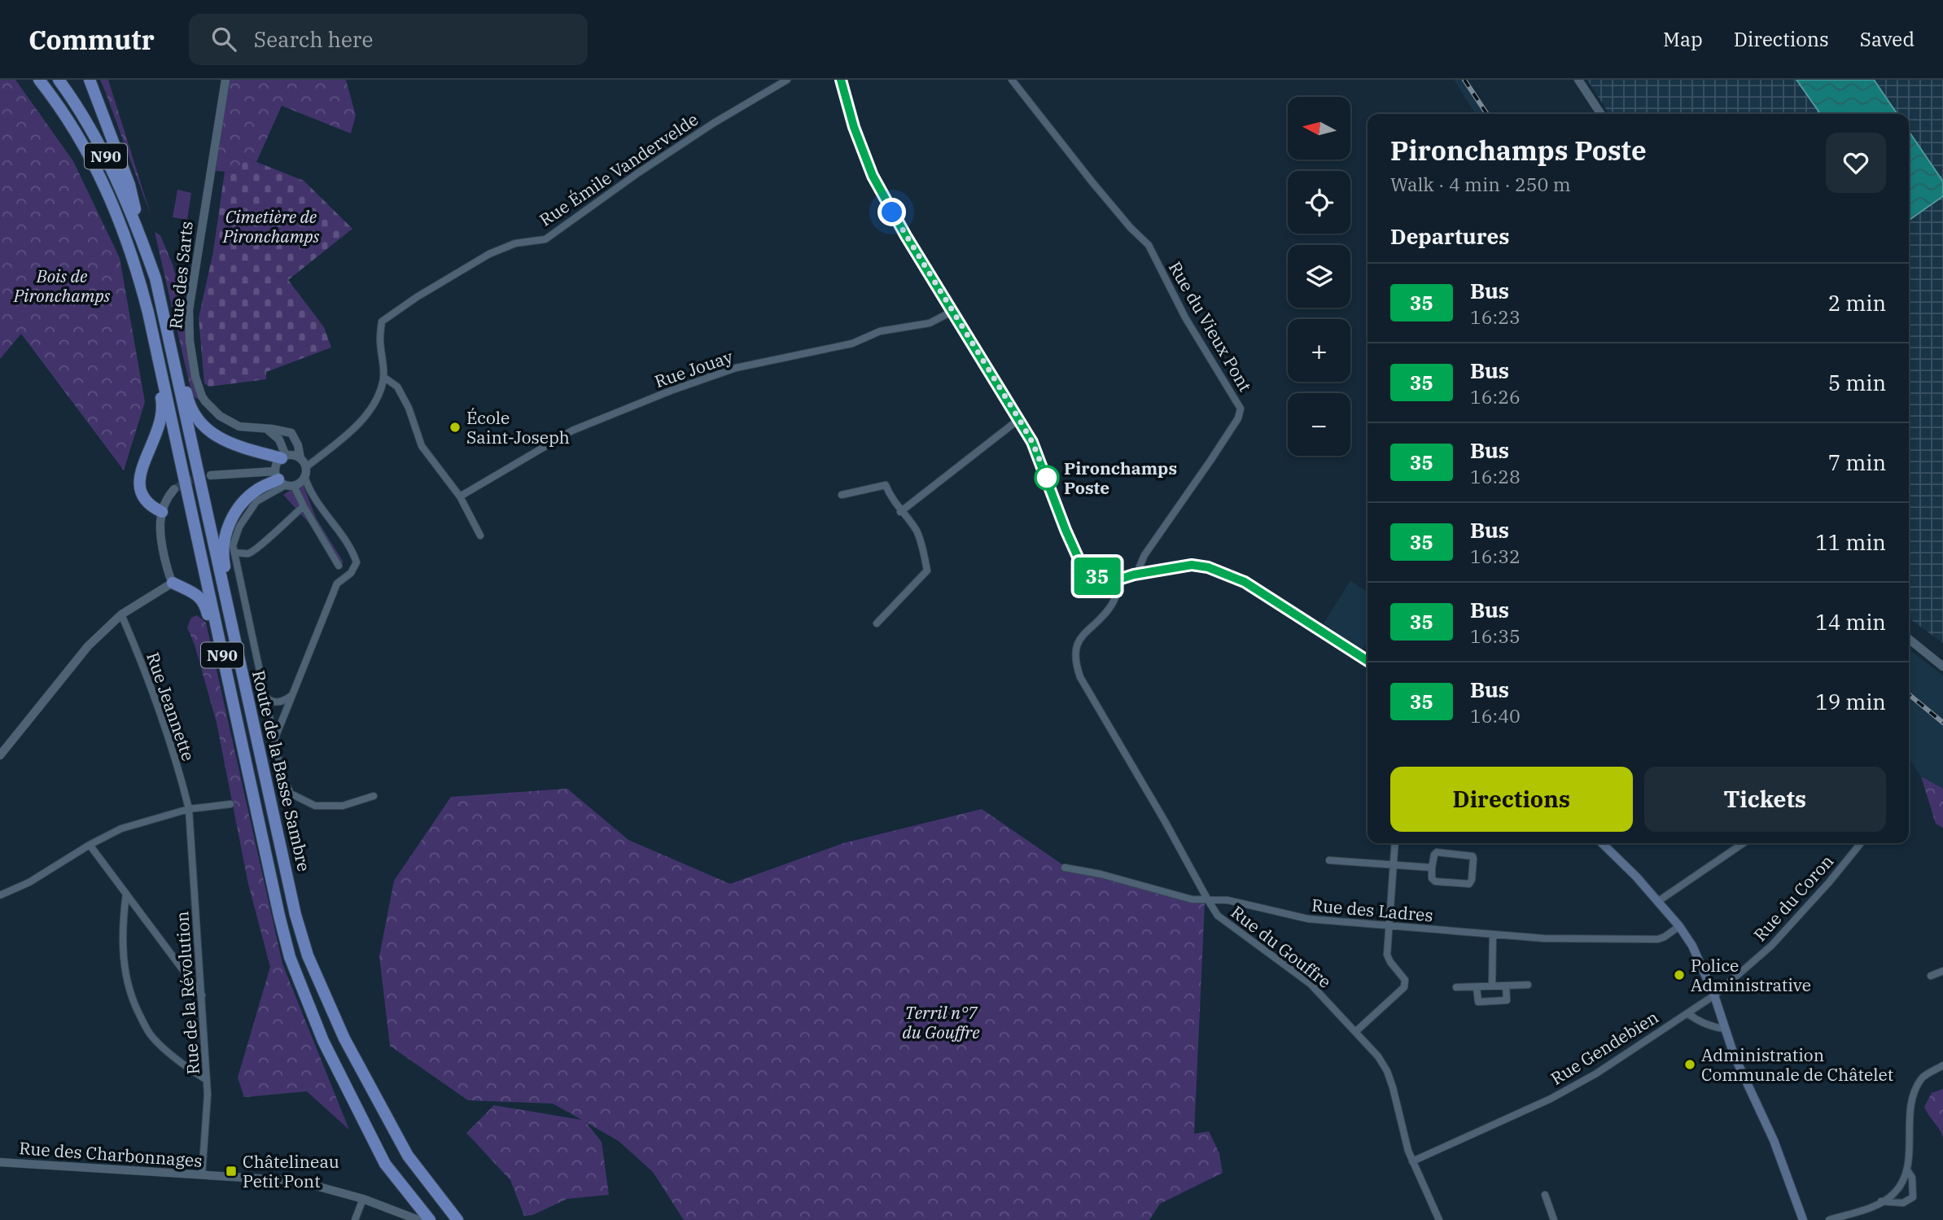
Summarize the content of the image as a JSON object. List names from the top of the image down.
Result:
{
  "streets": {
    "highway": ["N90", "Route de la Basse Sambre"],
    "street": [
      "Rue Émile Vandervelde",
      "Rue des Sarts",
      "Rue du Vieux Pont",
      "Rue Jouay",
      "Rue Jeannette",
      "Rue du Coron",
      "Rue des Ladres",
      "Rue du Gouffre",
      "Rue de la Révolution",
      "Rue Gendebien",
      "Rue des Charbonnages"
    ]
  },
  "crossings": [
    ["Rue Émile Vandervelde", "Rue des Sarts"],
    ["Rue Jeannette", "Rue de la Révolution"],
    ["Rue du Coron", "Rue Gendebien"],
    ["Rue des Ladres", "Rue du Gouffre"],
    ["Rue du Gouffre", "Rue Gendebien"],
    ["Rue de la Révolution", "Rue des Charbonnages"]
  ],
  "parks": ["Cimetière de Pironchamps", "Bois de Pironchamps", "Terril n°7 du Gouffre"],
  "places": {
    "other": [
      "École Saint-Joseph",
      "Pironchamps Poste",
      "Police Administrative",
      "Administration Communale de Châtelet"
    ],
    "transit": ["Châtelineau Petit Pont"]
  },
  "lines": ["bus line 35"],
  "north": "left",
  "page": {
    "header": "Commutr",
    "search": "Search here",
    "nav": ["Map", "Directions", "Saved"],
    "on_map": "35",
    "map_buttons": ["+", "−"],
    "heading": [
      ["Pironchamps Poste", "Walk · 4 min · 250 m"],
      "Departures"
    ],
    "list": [
      {
        "mark": "35",
        "name": "Bus",
        "note": "16:23",
        "value": "2 min"
      },
      {
        "mark": "35",
        "name": "Bus",
        "note": "16:26",
        "value": "5 min"
      },
      {
        "mark": "35",
        "name": "Bus",
        "note": "16:28",
        "value": "7 min"
      },
      {
        "mark": "35",
        "name": "Bus",
        "note": "16:32",
        "value": "11 min"
      },
      {
        "mark": "35",
        "name": "Bus",
        "note": "16:35",
        "value": "14 min"
      },
      {
        "mark": "35",
        "name": "Bus",
        "note": "16:40",
        "value": "19 min"
      }
    ],
    "buttons": ["Directions", "Tickets"]
  }
}
